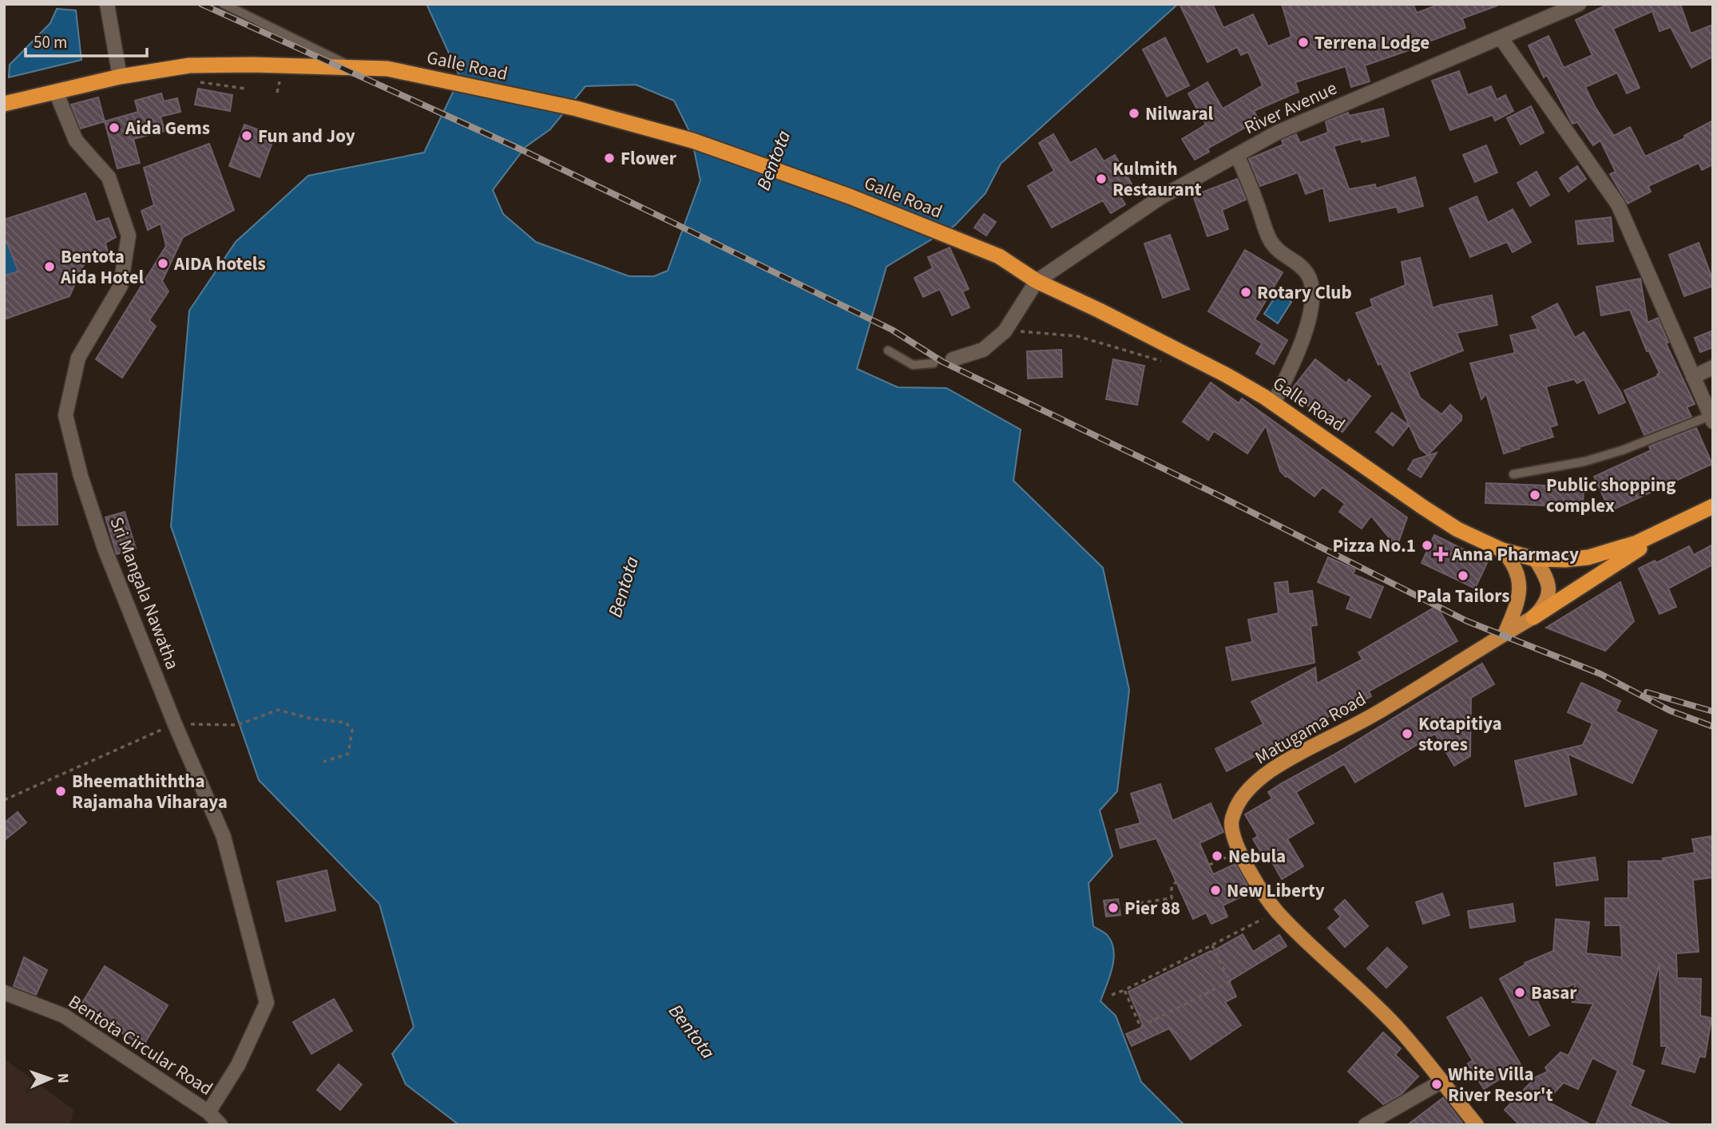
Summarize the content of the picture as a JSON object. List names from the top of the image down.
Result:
{
  "streets": {
    "highway": ["Galle Road"],
    "main road": ["Matugama Road"],
    "street": ["River Avenue", "Sri Mangala Nawatha", "Bentota Circular Road"]
  },
  "crossings": [
    ["Galle Road", "River Avenue"],
    ["Galle Road", "Sri Mangala Nawatha"],
    ["Galle Road", "Matugama Road"],
    ["Sri Mangala Nawatha", "Bentota Circular Road"]
  ],
  "water": ["Bentota"],
  "places": {
    "other": [
      "Terrena Lodge",
      "Nilwaral",
      "Aida Gems",
      "Fun and Joy",
      "Flower",
      "Kulmith Restaurant",
      "AIDA hotels",
      "Bentota Aida Hotel",
      "Rotary Club",
      "Public shopping complex",
      "Pizza No.1",
      "Pala Tailors",
      "Kotapitiya stores",
      "Bheemathiththa Rajamaha Viharaya",
      "Nebula",
      "New Liberty",
      "Pier 88",
      "Basar",
      "White Villa River Resor't"
    ],
    "health": ["Anna Pharmacy"]
  },
  "scale_bar": "50 m",
  "north": "right"
}
